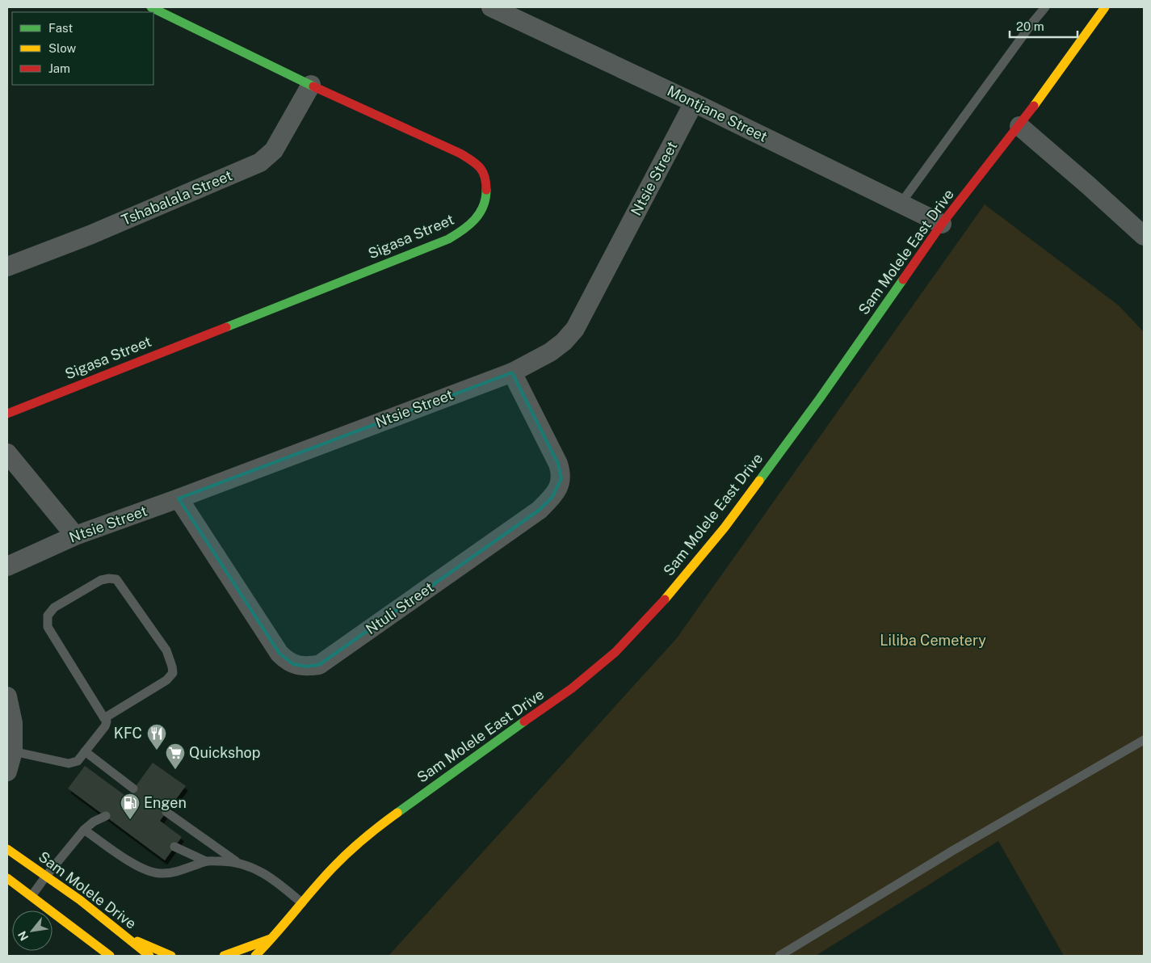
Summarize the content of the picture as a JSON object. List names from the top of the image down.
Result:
{
  "streets": {
    "street": [
      "Montjane Street",
      "Ntsie Street",
      "Tshabalala Street",
      "Sigasa Street",
      "Sam Molele East Drive",
      "Ntuli Street",
      "Sam Molele Drive"
    ]
  },
  "crossings": [
    ["Montjane Street", "Ntsie Street"],
    ["Montjane Street", "Sam Molele East Drive"],
    ["Ntsie Street", "Ntuli Street"],
    ["Tshabalala Street", "Sigasa Street"]
  ],
  "parks": ["Liliba Cemetery"],
  "places": {
    "restaurant": ["KFC"],
    "supermarket": ["Quickshop"],
    "fuel station": ["Engen"]
  },
  "legend": ["Fast", "Slow", "Jam"],
  "scale_bar": "20 m",
  "north": "bottom left"
}
